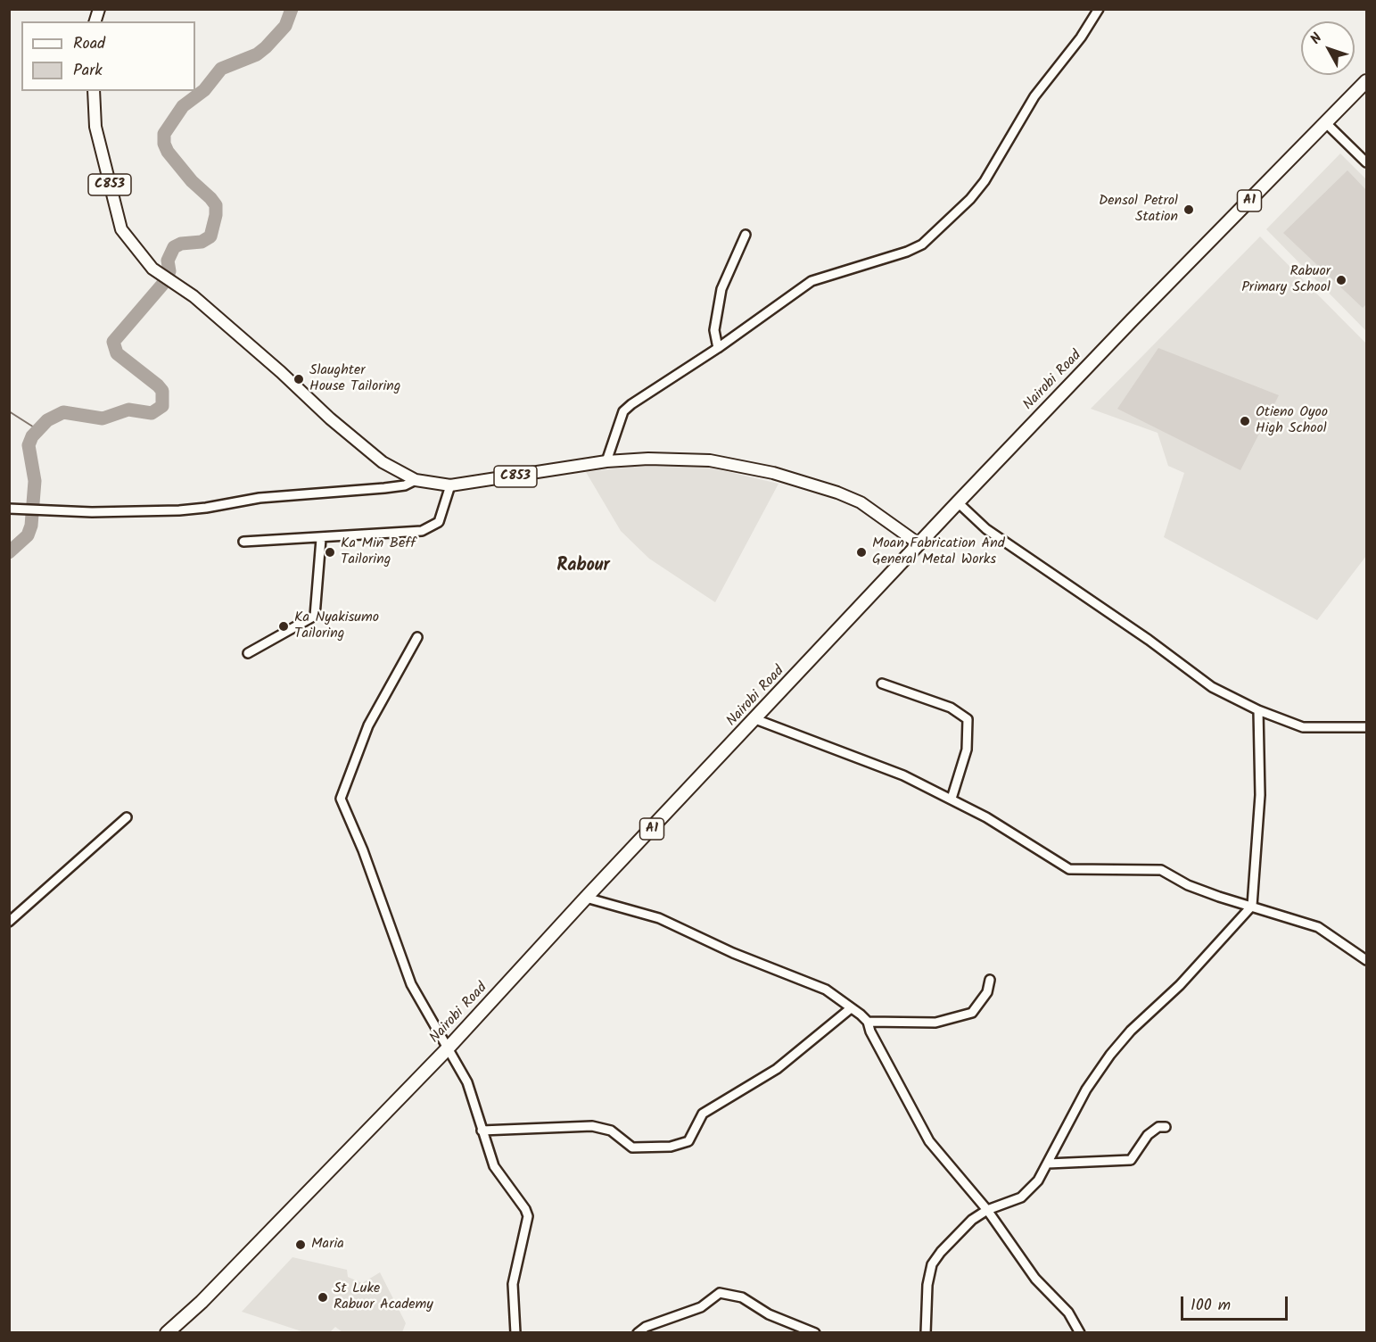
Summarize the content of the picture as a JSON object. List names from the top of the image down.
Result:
{
  "streets": {
    "highway": ["A1", "Nairobi Road"],
    "main road": ["C853"]
  },
  "crossings": [
    ["C853", "Nairobi Road"]
  ],
  "districts": ["Rabour"],
  "places": [
    "Densol Petrol Station",
    "Rabuor Primary School",
    "Slaughter House Tailoring",
    "Otieno Oyoo High School",
    "Ka Min Beff Tailoring",
    "Moan Fabrication And General Metal Works",
    "Ka Nyakisumo Tailoring",
    "Maria",
    "St Luke Rabuor Academy"
  ],
  "legend": ["Road", "Park"],
  "scale_bar": "100 m",
  "north": "top left"
}
